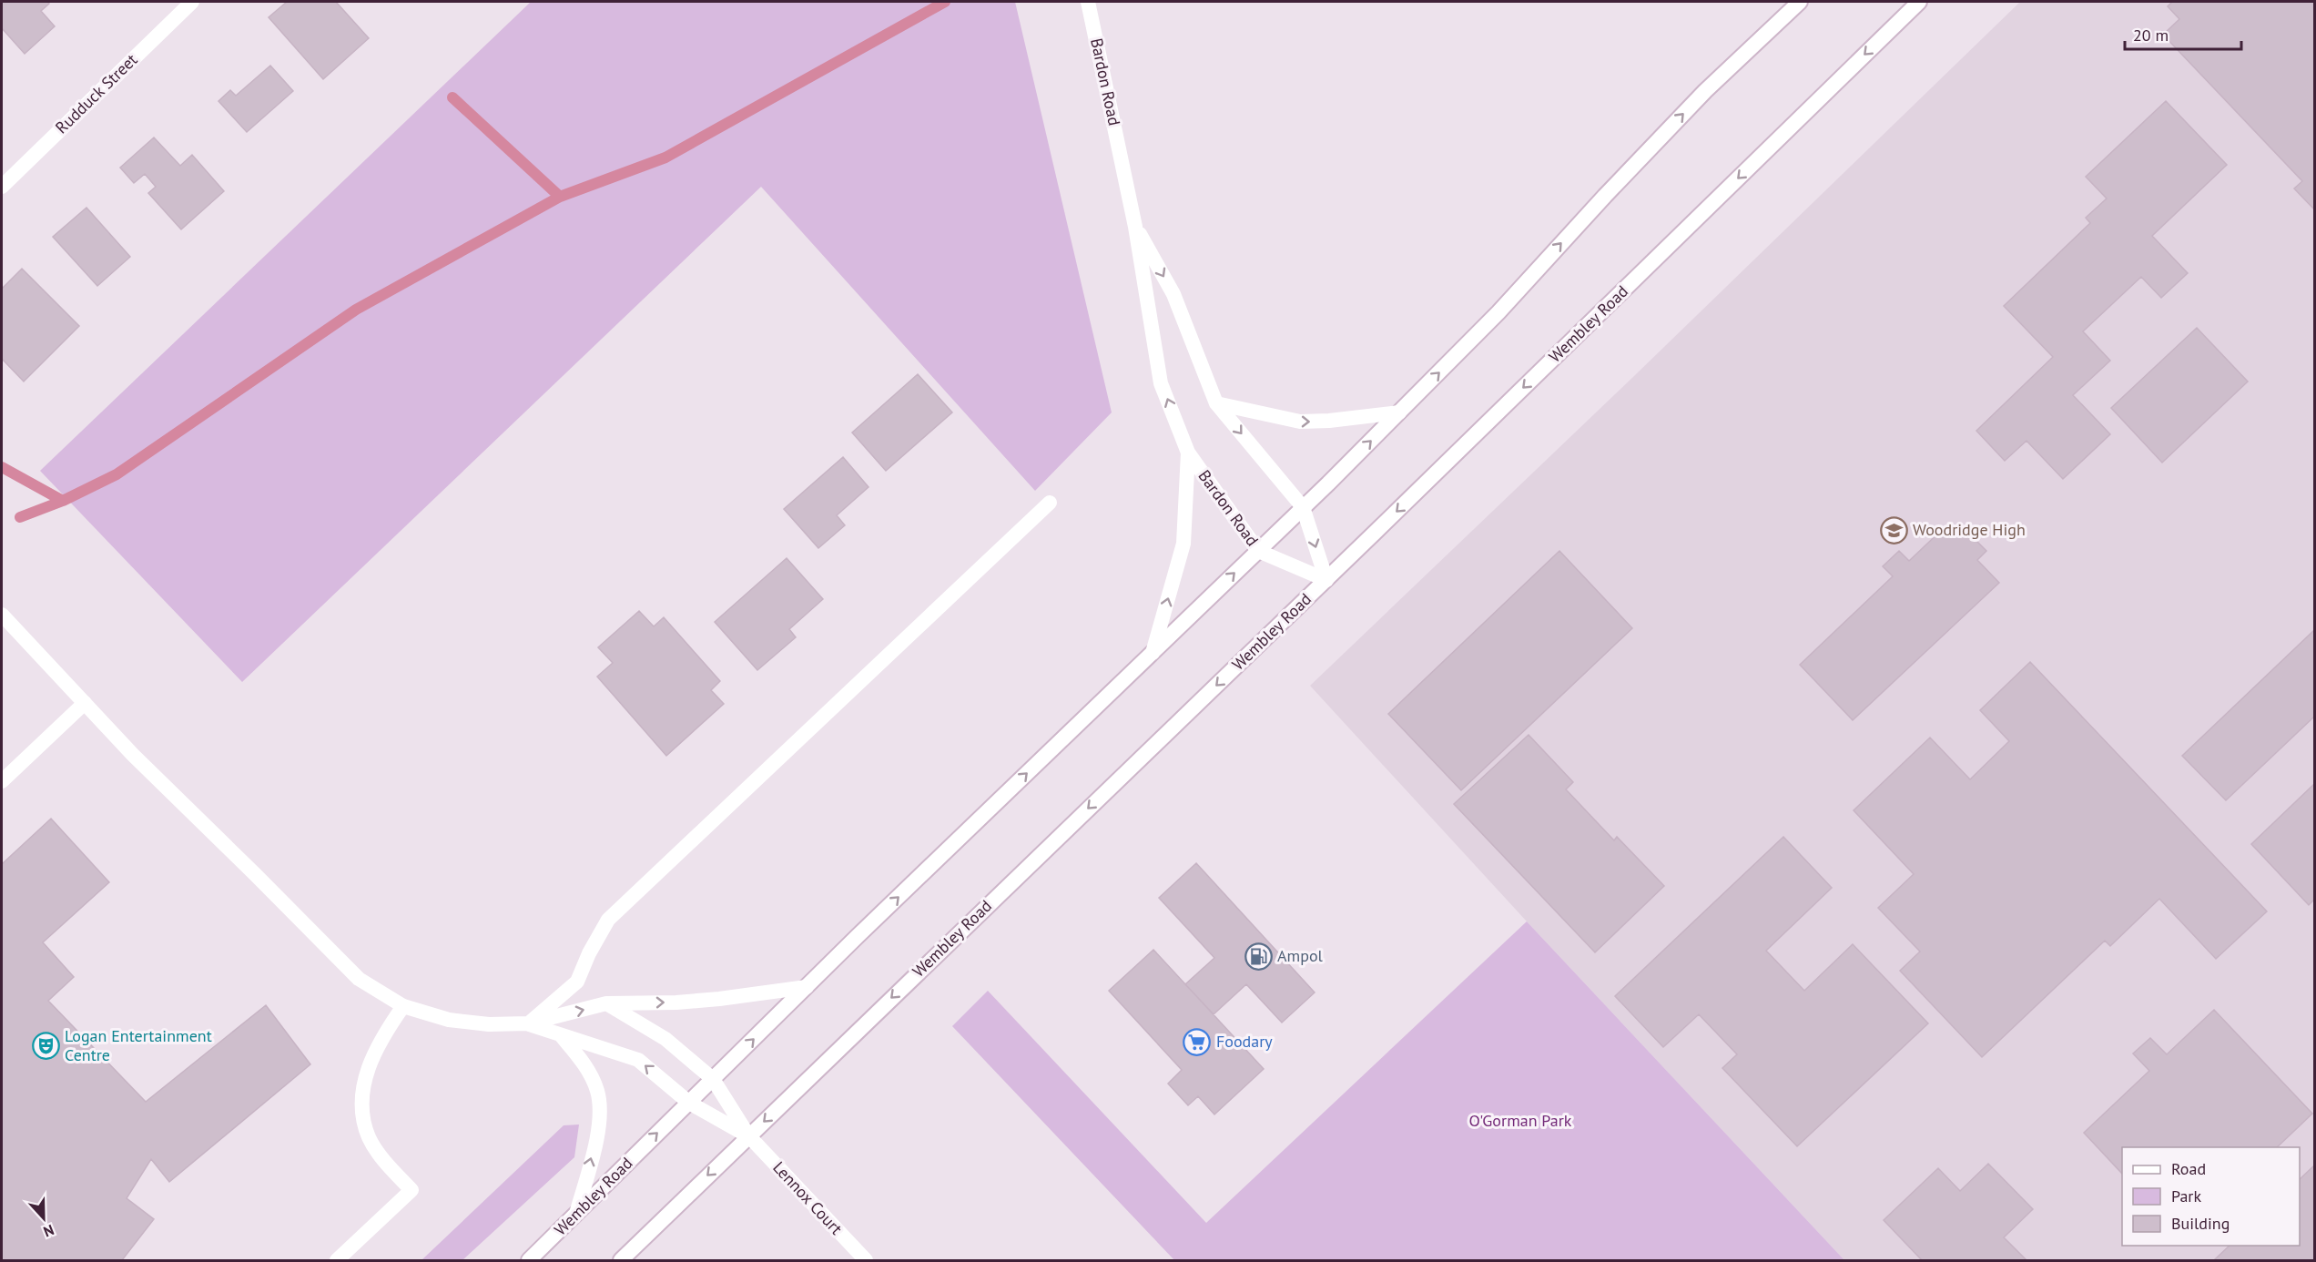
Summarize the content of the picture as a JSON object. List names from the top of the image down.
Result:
{
  "streets": {
    "street": [
      "Bardon Road",
      "Rudduck Street",
      "Wembley Road",
      "Lennox Court"
    ]
  },
  "crossings": [
    ["Bardon Road", "Wembley Road"],
    ["Wembley Road", "Lennox Court"]
  ],
  "parks": ["O'Gorman Park"],
  "places": {
    "school or university": ["Woodridge High"],
    "fuel station": ["Ampol"],
    "supermarket": ["Foodary"],
    "theatre": ["Logan Entertainment Centre"]
  },
  "legend": ["Road", "Park", "Building"],
  "scale_bar": "20 m",
  "north": "bottom"
}
